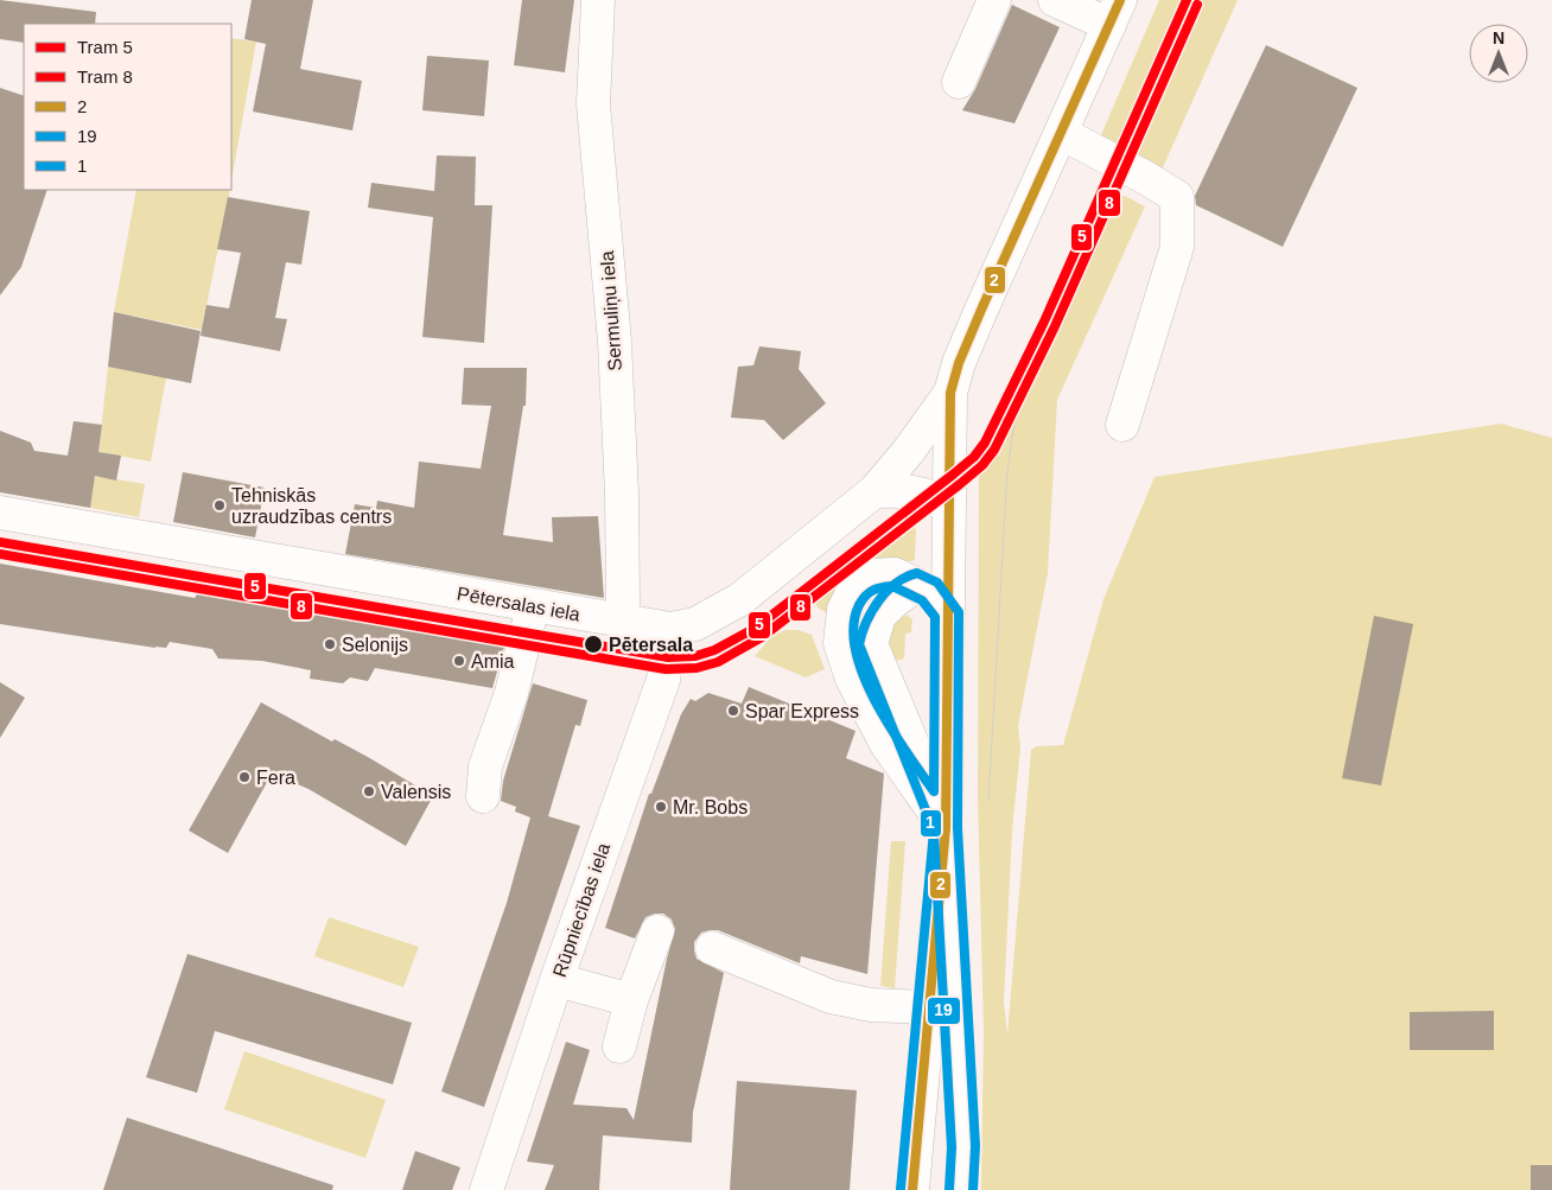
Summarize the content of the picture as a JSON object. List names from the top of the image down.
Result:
{
  "streets": {
    "street": ["Sermuliņu iela", "Pētersalas iela", "Rūpniecības iela"]
  },
  "crossings": [
    ["Sermuliņu iela", "Pētersalas iela"],
    ["Pētersalas iela", "Rūpniecības iela"]
  ],
  "places": [
    "Tehniskās uzraudzības centrs",
    "Selonijs",
    "Pētersala",
    "Amia",
    "Spar Express",
    "Fera",
    "Valensis",
    "Mr. Bobs"
  ],
  "lines": [
    "tram line 5",
    "transit line 2",
    "tram line 8",
    "transit line 1",
    "transit line 19"
  ],
  "legend": [
    "Tram 5",
    "Tram 8",
    "2",
    "19",
    "1"
  ],
  "north": "top"
}
